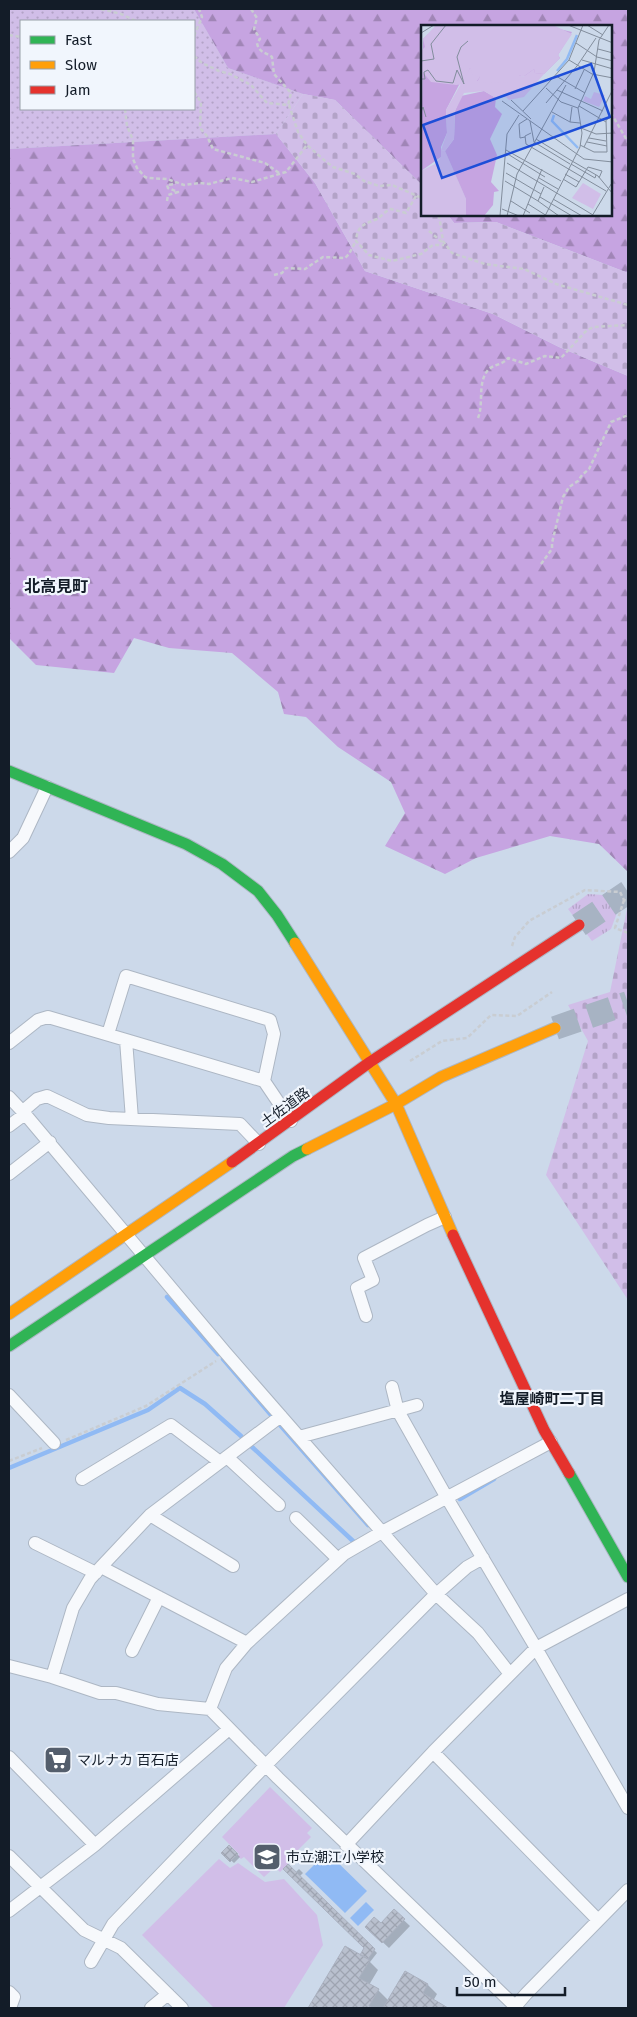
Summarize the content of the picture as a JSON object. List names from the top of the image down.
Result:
{
  "streets": {
    "main road": ["土佐道路"]
  },
  "districts": ["北高見町", "塩屋崎町二丁目"],
  "places": {
    "supermarket": ["マルナカ 百石店"],
    "school or university": ["市立潮江小学校"]
  },
  "legend": ["Fast", "Slow", "Jam"],
  "scale_bar": "50 m"
}
